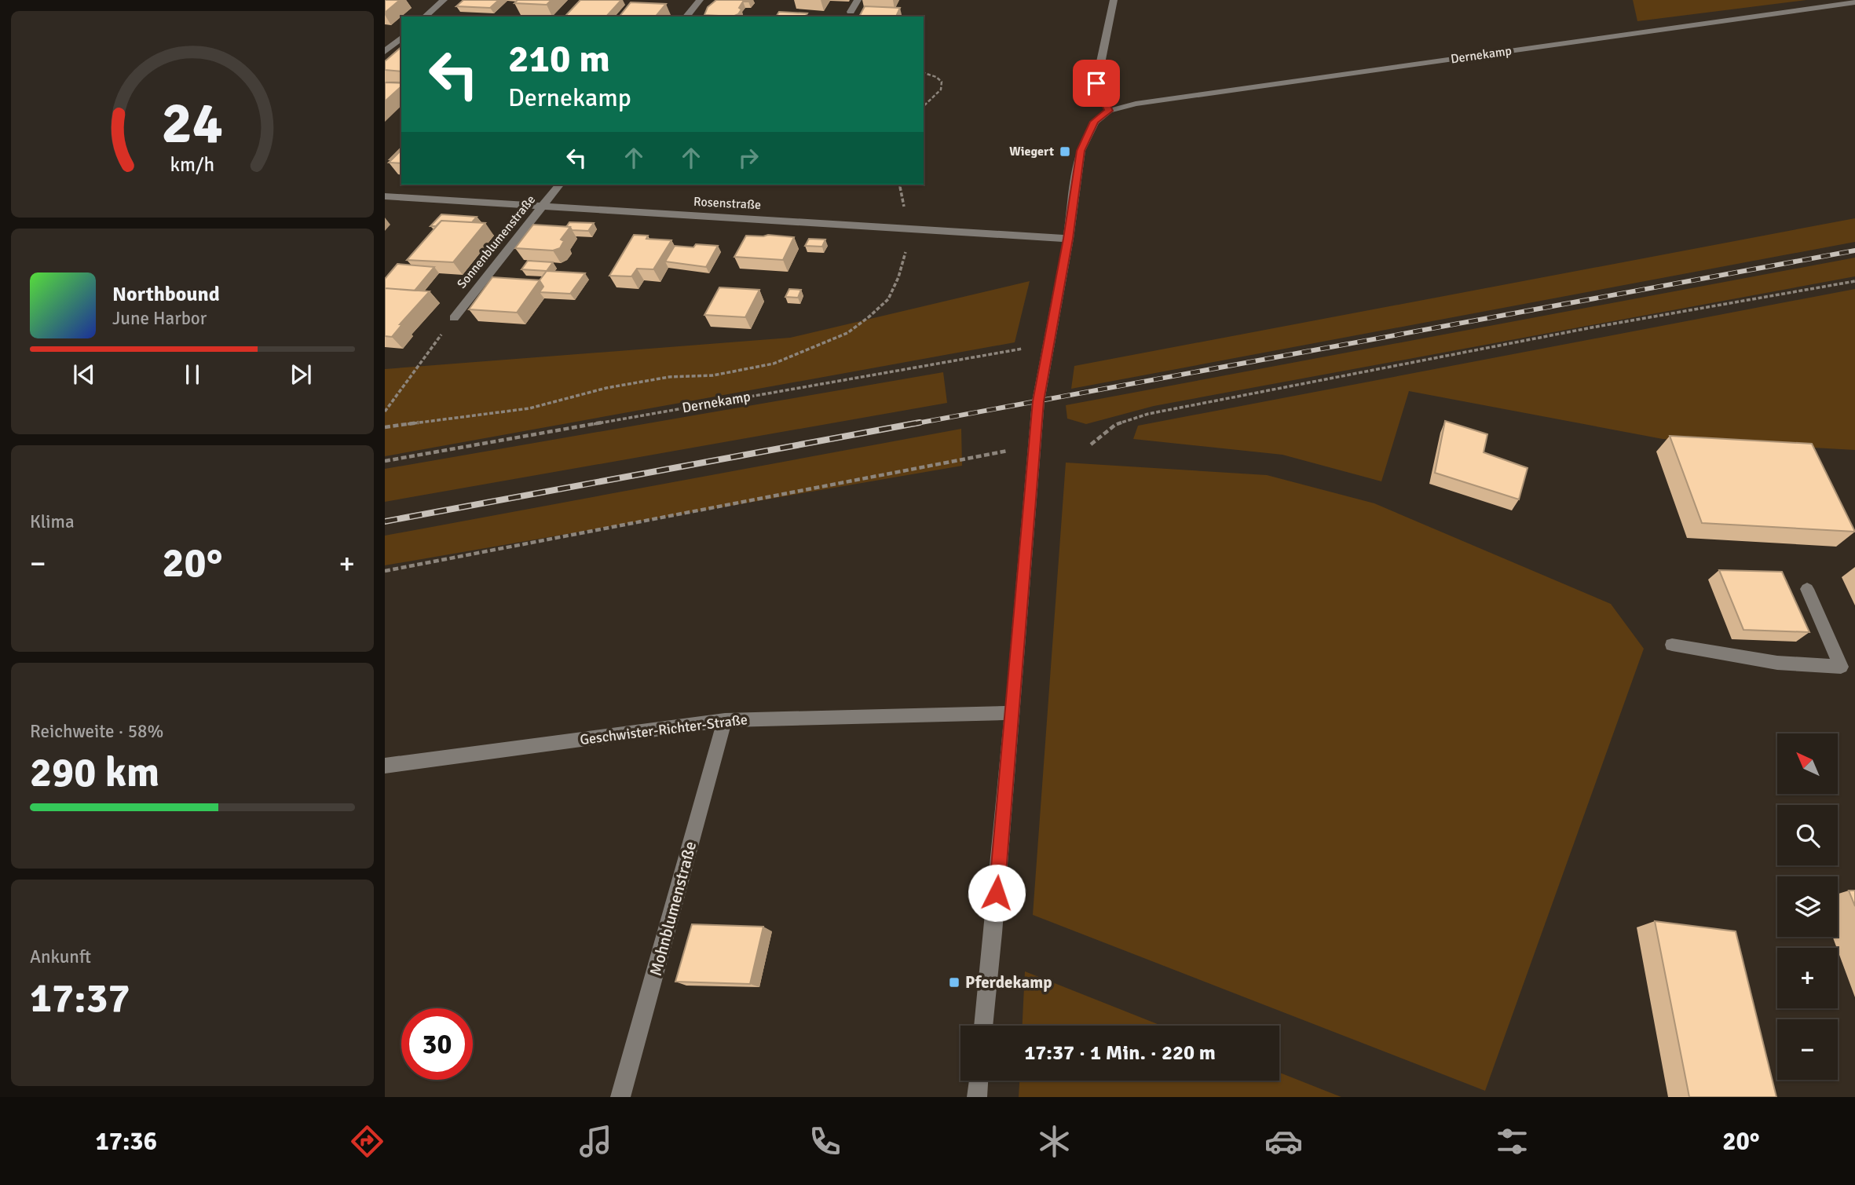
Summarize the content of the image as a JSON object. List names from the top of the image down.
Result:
{
  "streets": {
    "street": [
      "Dernekamp",
      "Rosenstraße",
      "Sonnenblumenstraße",
      "Geschwister-Richter-Straße",
      "Mohnblumenstraße"
    ]
  },
  "crossings": [
    ["Rosenstraße", "Sonnenblumenstraße"],
    ["Geschwister-Richter-Straße", "Mohnblumenstraße"]
  ],
  "places": {
    "transit": ["Wiegert", "Pferdekamp"]
  },
  "north": "top left",
  "page": {
    "turn": ["210 m", "Dernekamp"],
    "song": ["Northbound", "June Harbor"],
    "tile": [
      "Klima",
      ["Reichweite · 58%", "290 km"],
      ["Ankunft", "17:37"]
    ],
    "heat": ["−", "20°", "+"],
    "map_buttons": ["+", "−"],
    "limit": "30",
    "trip": "17:37 · 1 Min. · 220 m",
    "tabs": ["17:36", "20°"],
    "gauge": ["24", "km/h"]
  }
}
